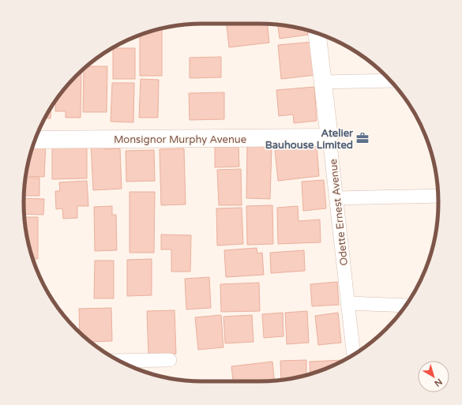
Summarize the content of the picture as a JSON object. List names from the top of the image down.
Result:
{
  "streets": {
    "street": ["Monsignor Murphy Avenue", "Odette Ernest Avenue"]
  },
  "crossings": [
    ["Monsignor Murphy Avenue", "Odette Ernest Avenue"]
  ],
  "places": {
    "office": ["Atelier Bauhouse Limited"]
  },
  "north": "bottom right"
}
